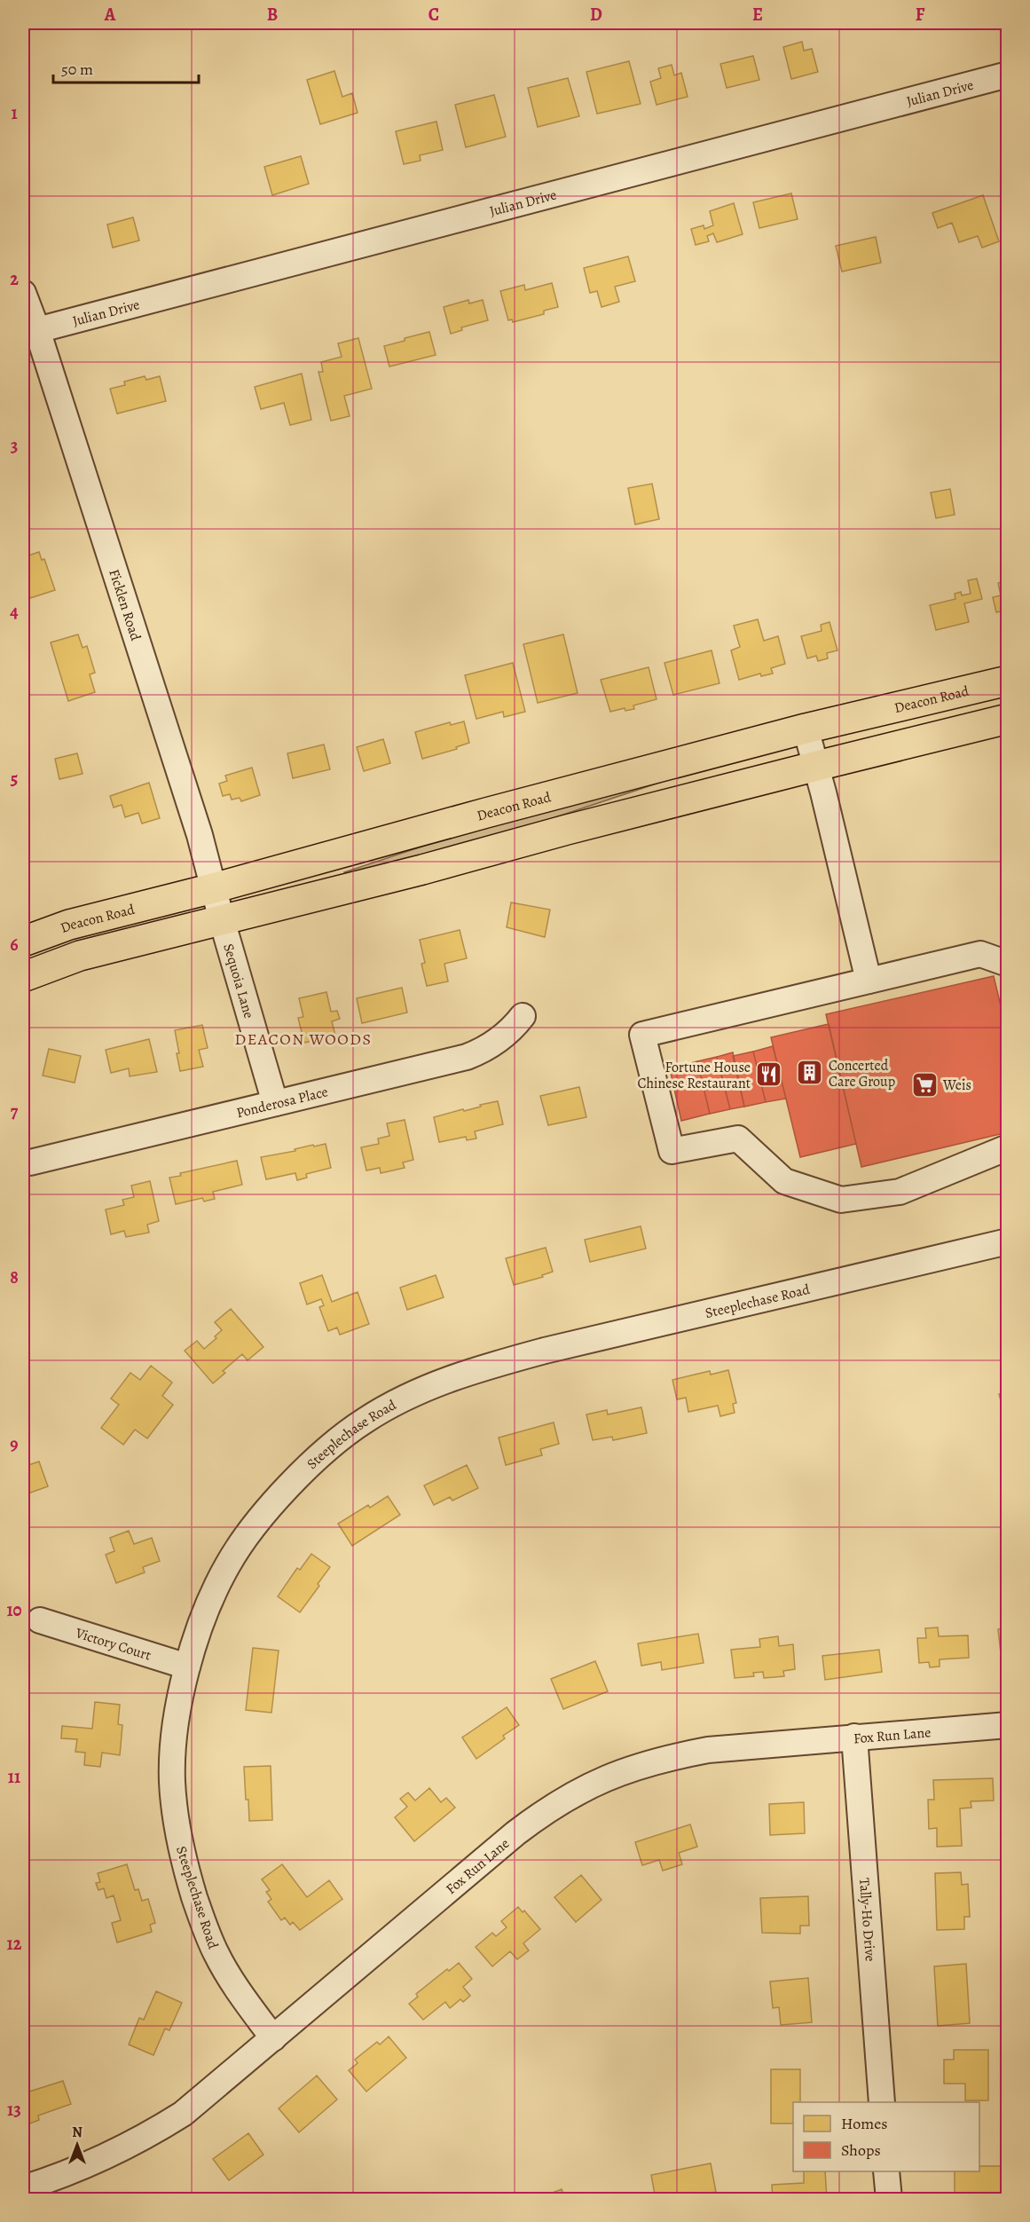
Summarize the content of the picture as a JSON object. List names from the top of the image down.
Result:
{
  "streets": {
    "main road": ["Deacon Road"],
    "street": [
      "Julian Drive",
      "Ficklen Road",
      "Sequoia Lane",
      "Ponderosa Place",
      "Steeplechase Road",
      "Victory Court",
      "Fox Run Lane",
      "Tally-Ho Drive"
    ]
  },
  "crossings": [
    ["Julian Drive", "Ficklen Road"],
    ["Ficklen Road", "Deacon Road"],
    ["Ficklen Road", "Sequoia Lane"],
    ["Sequoia Lane", "Ponderosa Place"],
    ["Steeplechase Road", "Victory Court"],
    ["Steeplechase Road", "Fox Run Lane"],
    ["Fox Run Lane", "Tally-Ho Drive"]
  ],
  "districts": ["DEACON WOODS"],
  "places": {
    "building": ["Concerted Care Group"],
    "restaurant": ["Fortune House Chinese Restaurant"],
    "supermarket": ["Weis"]
  },
  "legend": ["Homes", "Shops"],
  "scale_bar": "50 m",
  "north": "top",
  "grid": {
    "columns": [
      "A",
      "B",
      "C",
      "D",
      "E",
      "F"
    ],
    "rows": [
      "1",
      "2",
      "3",
      "4",
      "5",
      "6",
      "7",
      "8",
      "9",
      "10",
      "11",
      "12",
      "13"
    ]
  }
}
